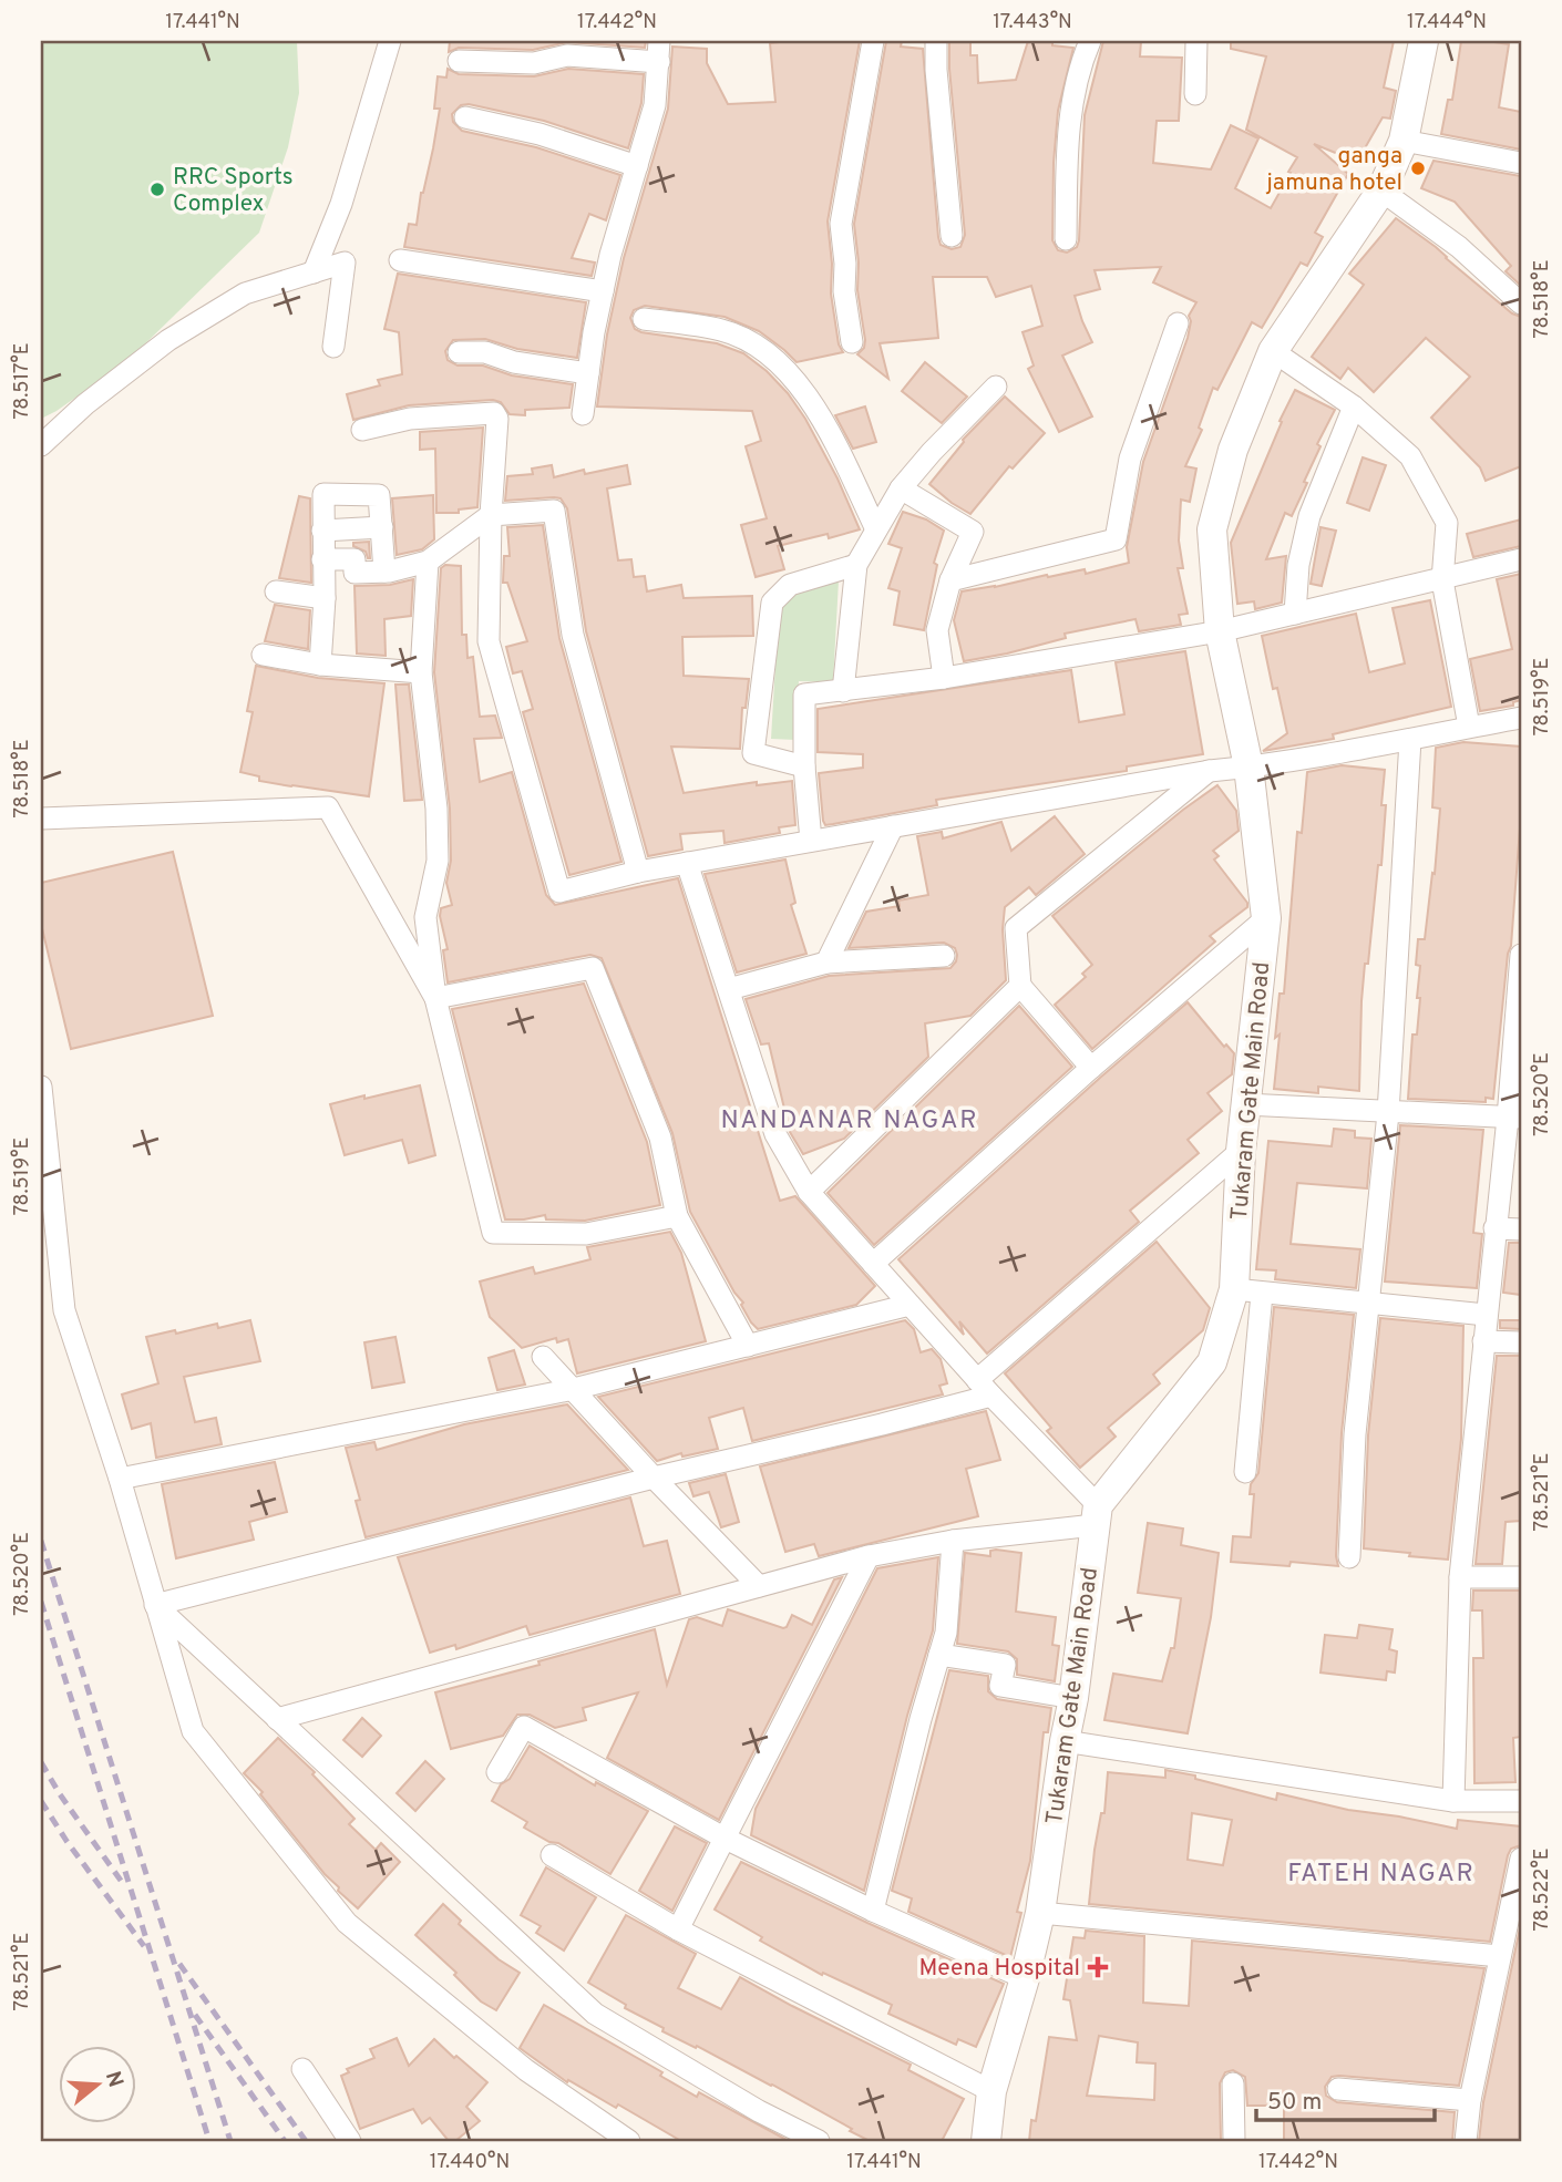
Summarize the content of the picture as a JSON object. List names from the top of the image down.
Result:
{
  "streets": {
    "street": ["Tukaram Gate Main Road"]
  },
  "districts": ["NANDANAR NAGAR", "FATEH NAGAR"],
  "places": {
    "other": ["ganga jamuna hotel", "RRC Sports Complex"],
    "health": ["Meena Hospital"]
  },
  "scale_bar": "50 m",
  "north": "right",
  "coordinates": [
    "17.441°N",
    "17.442°N",
    "17.443°N",
    "17.444°N",
    "78.518°E",
    "78.517°E",
    "78.519°E",
    "78.520°E",
    "78.521°E",
    "78.522°E",
    "17.440°N"
  ]
}
